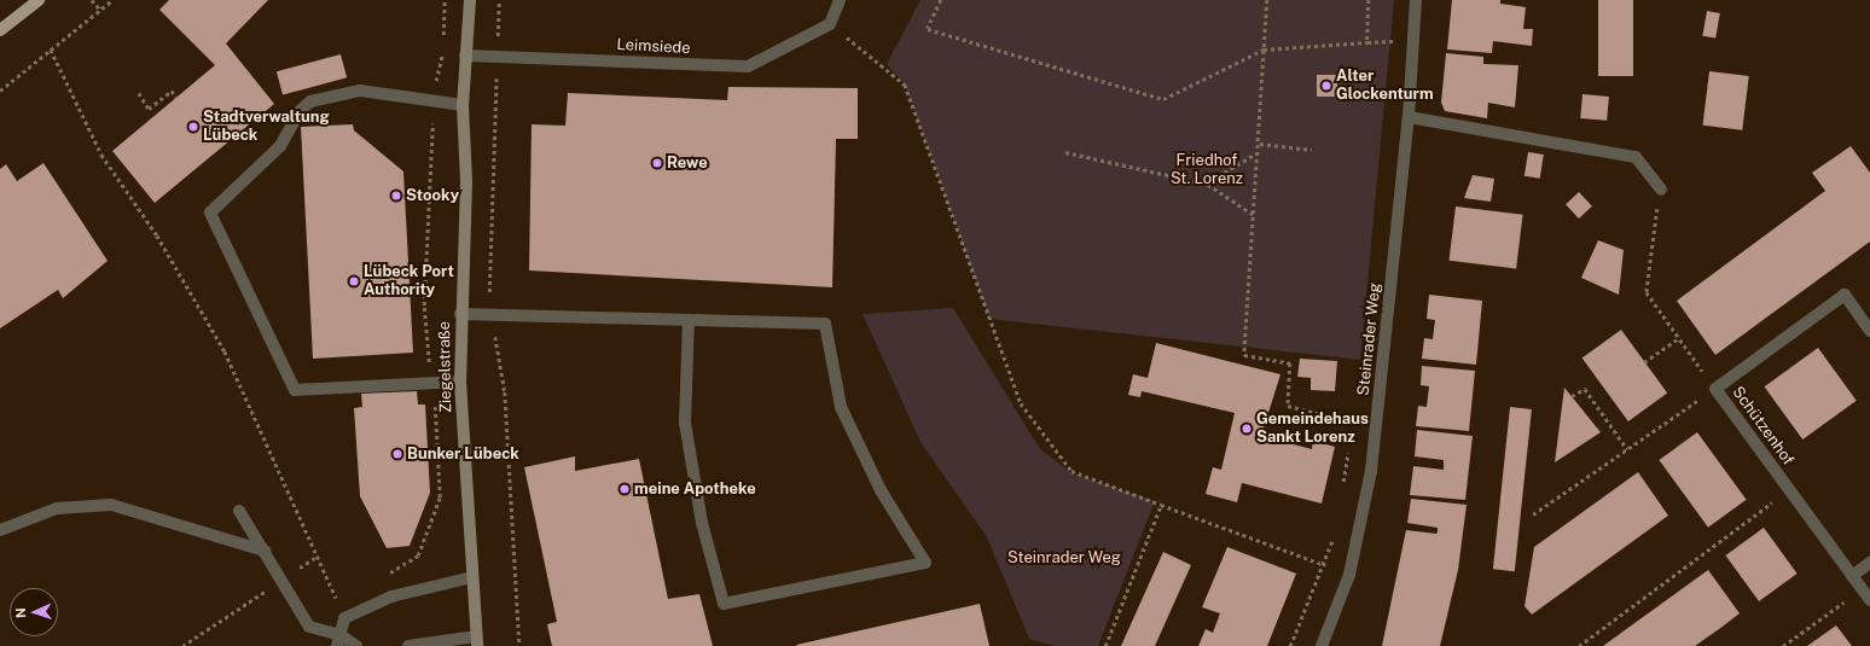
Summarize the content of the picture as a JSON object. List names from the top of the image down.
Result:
{
  "streets": {
    "main road": ["Ziegelstraße"],
    "street": ["Leimsiede", "Steinrader Weg", "Schützenhof"]
  },
  "crossings": [
    ["Leimsiede", "Ziegelstraße"]
  ],
  "parks": ["Friedhof St. Lorenz", "Steinrader Weg"],
  "places": [
    "Alter Glockenturm",
    "Stadtverwaltung Lübeck",
    "Rewe",
    "Stooky",
    "Lübeck Port Authority",
    "Gemeindehaus Sankt Lorenz",
    "Bunker Lübeck",
    "meine Apotheke"
  ],
  "north": "left"
}
